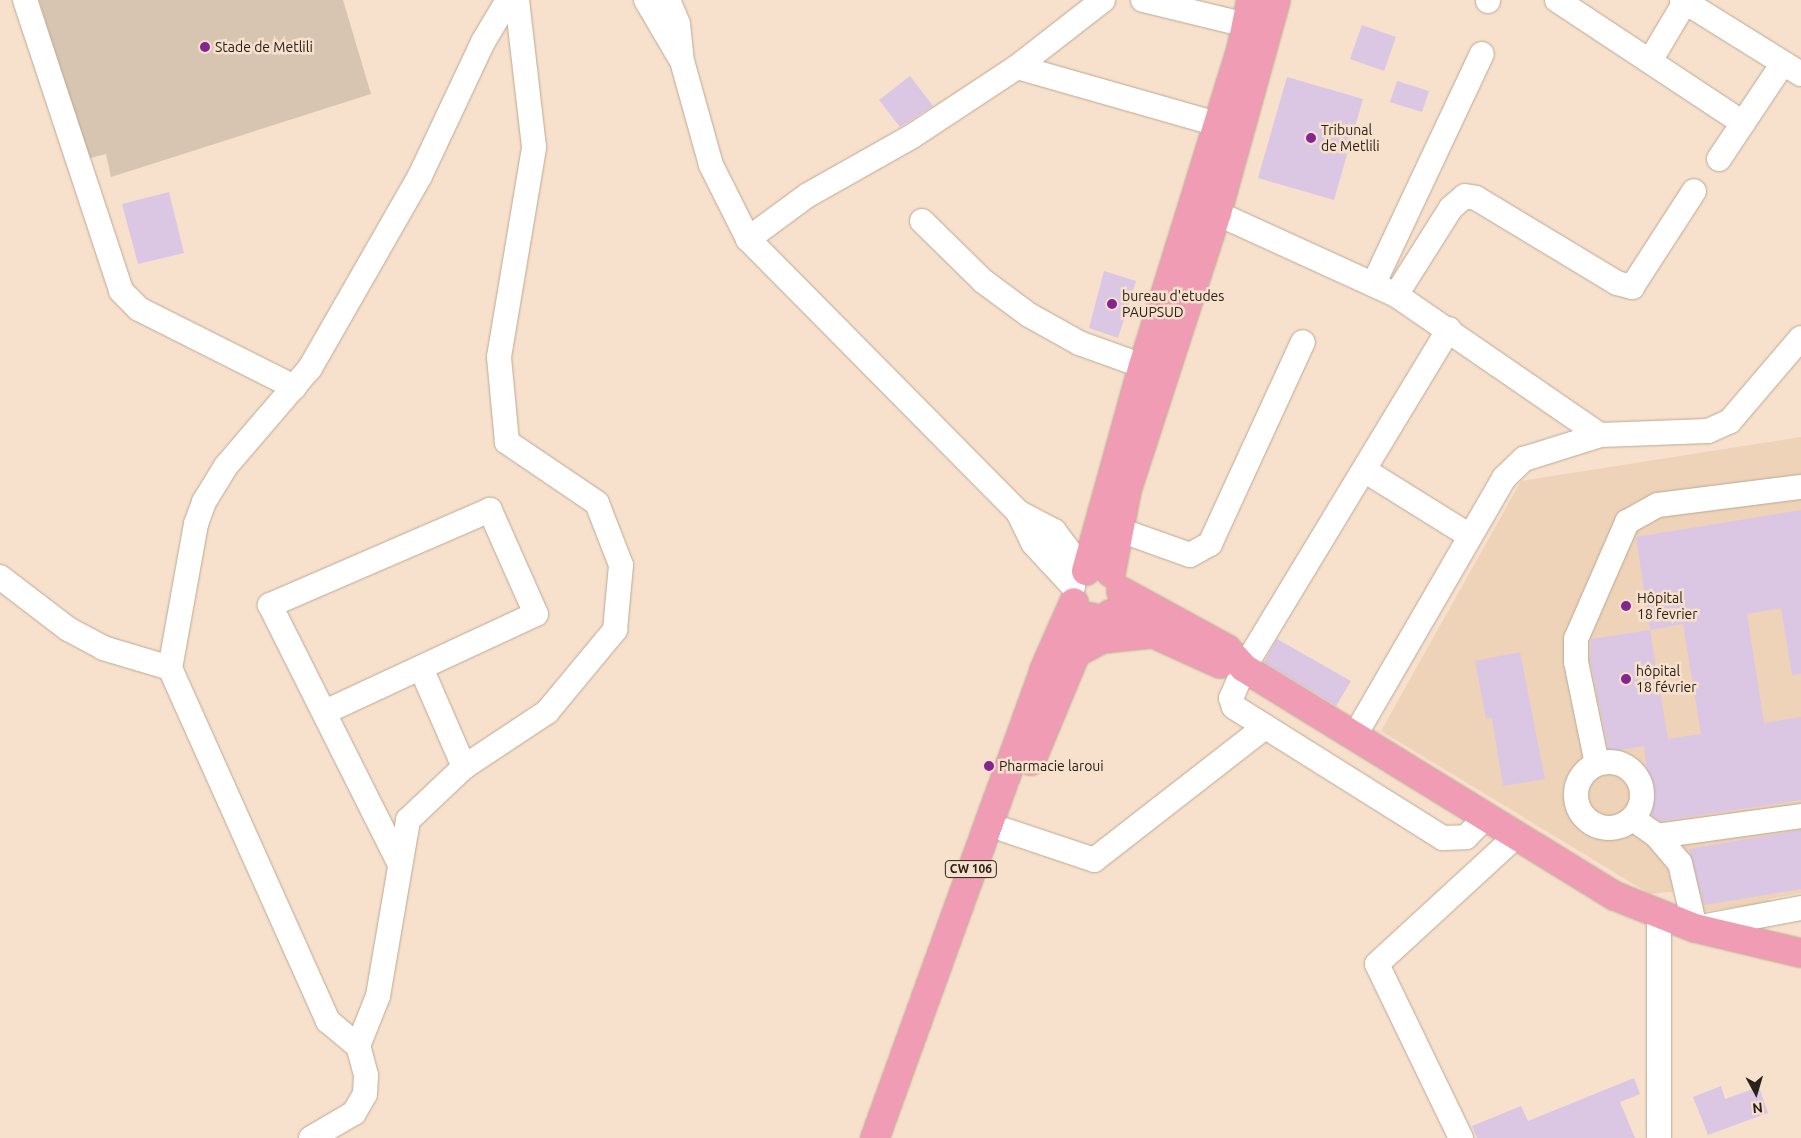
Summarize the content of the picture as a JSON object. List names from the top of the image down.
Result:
{
  "streets": {
    "main road": ["CW 106"]
  },
  "places": [
    "Stade de Metlili",
    "Tribunal de Metlili",
    "bureau d'etudes PAUPSUD",
    "Hôpital 18 fevrier",
    "hôpital 18 février",
    "Pharmacie laroui"
  ],
  "north": "bottom"
}
